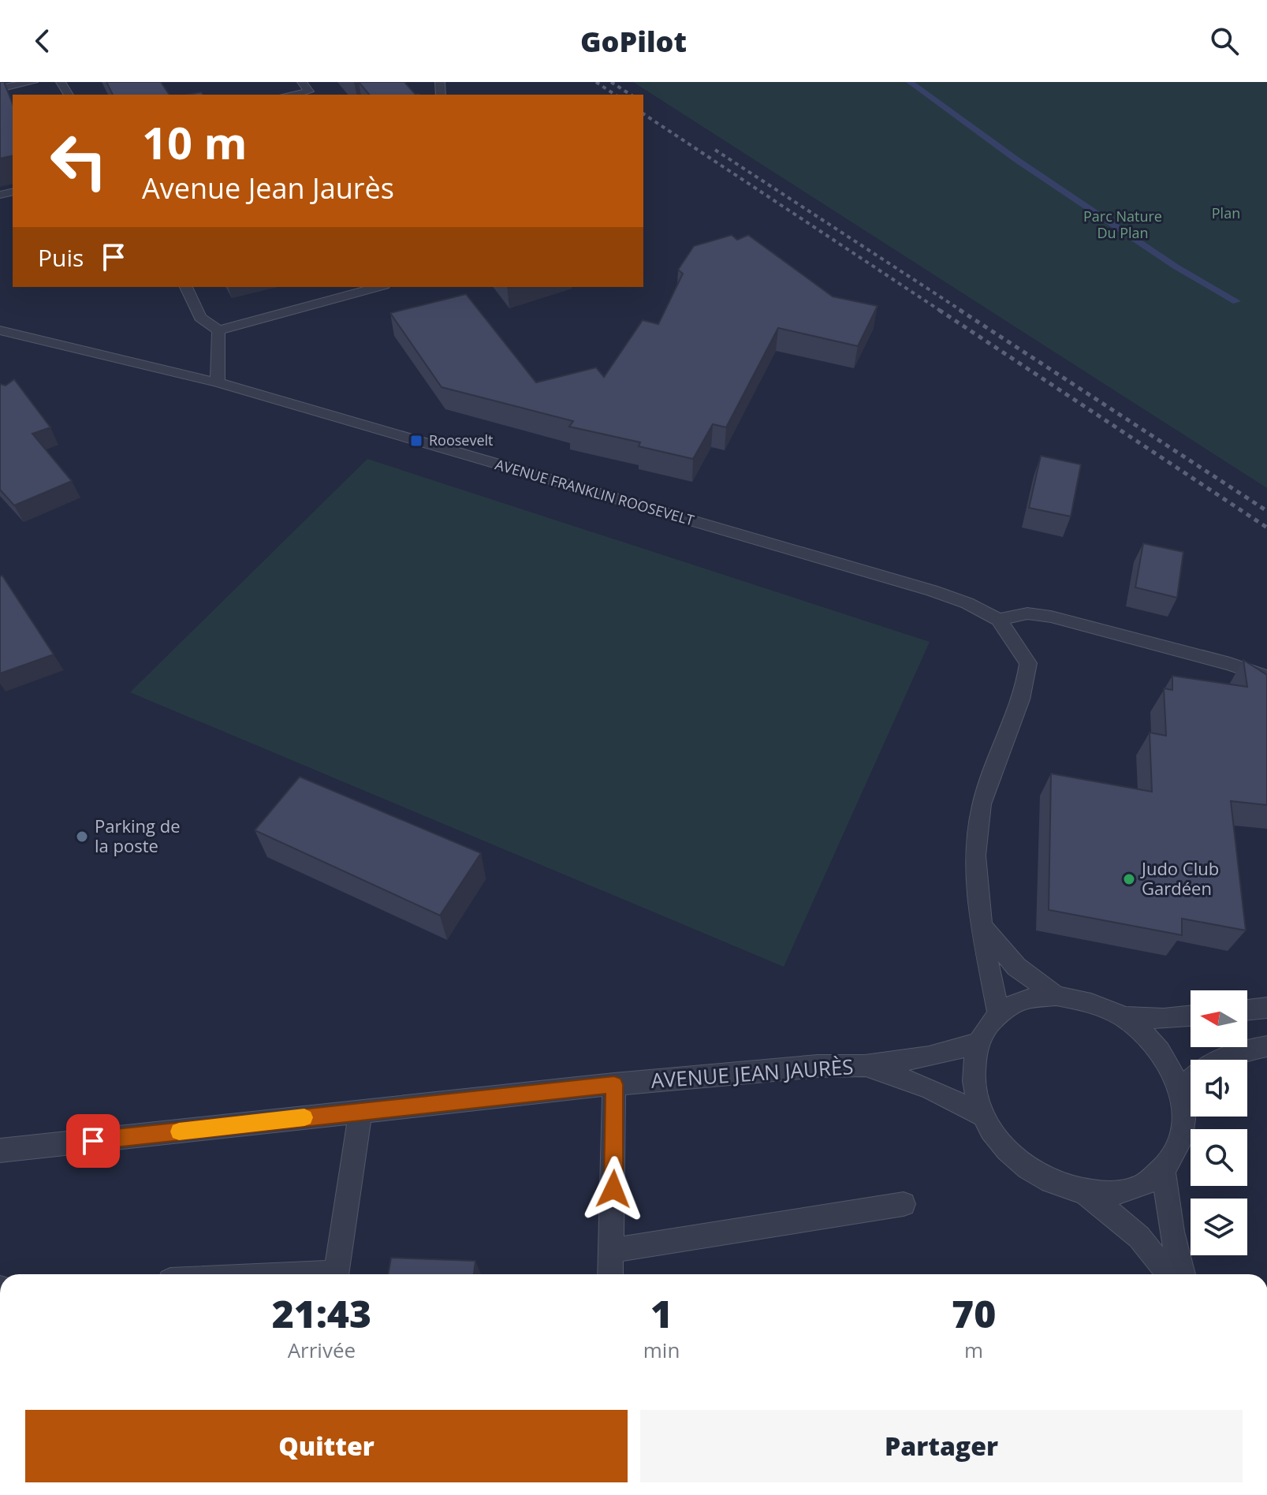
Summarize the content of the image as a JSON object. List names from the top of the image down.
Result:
{
  "streets": {
    "street": ["AVENUE FRANKLIN ROOSEVELT", "AVENUE JEAN JAURÈS"]
  },
  "parks": ["Plan", "Parc Nature Du Plan"],
  "places": {
    "transit": ["Roosevelt"],
    "other": ["Parking de la poste", "Judo Club Gardéen"]
  },
  "north": "left",
  "page": {
    "header": "GoPilot",
    "turn": ["10 m", "Avenue Jean Jaurès"],
    "then": "Puis",
    "eta": [
      "21:43",
      "Arrivée",
      "1",
      "min",
      "70",
      "m"
    ],
    "buttons": ["Quitter", "Partager"]
  }
}
